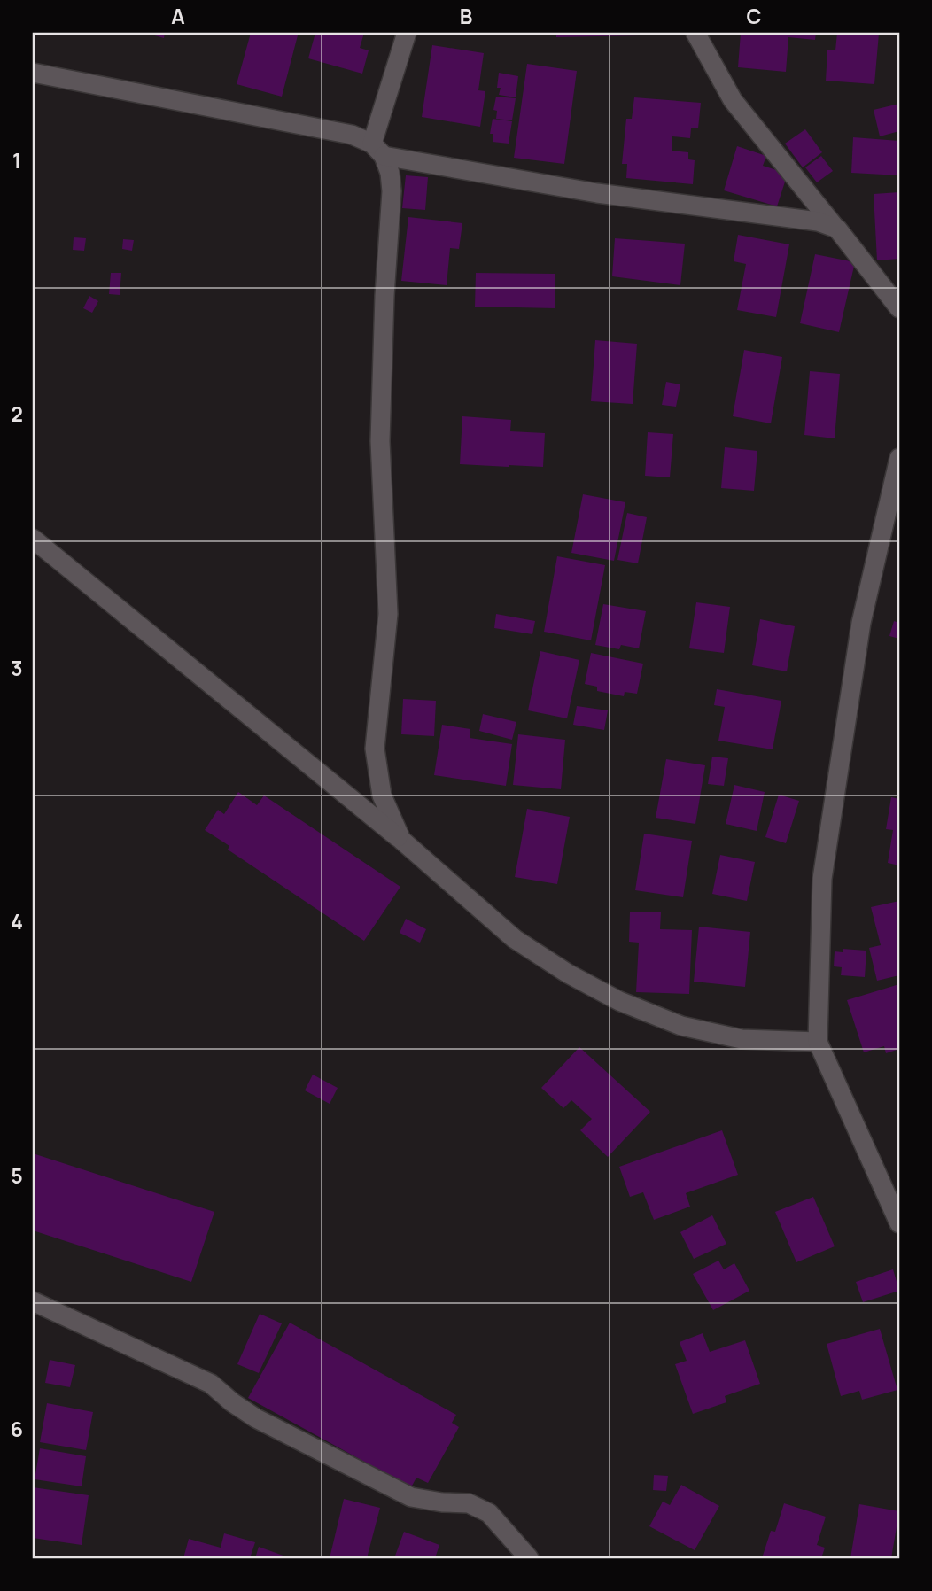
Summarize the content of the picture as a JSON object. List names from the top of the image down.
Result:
{
  "grid": {
    "columns": ["A", "B", "C"],
    "rows": [
      "1",
      "2",
      "3",
      "4",
      "5",
      "6"
    ]
  }
}
